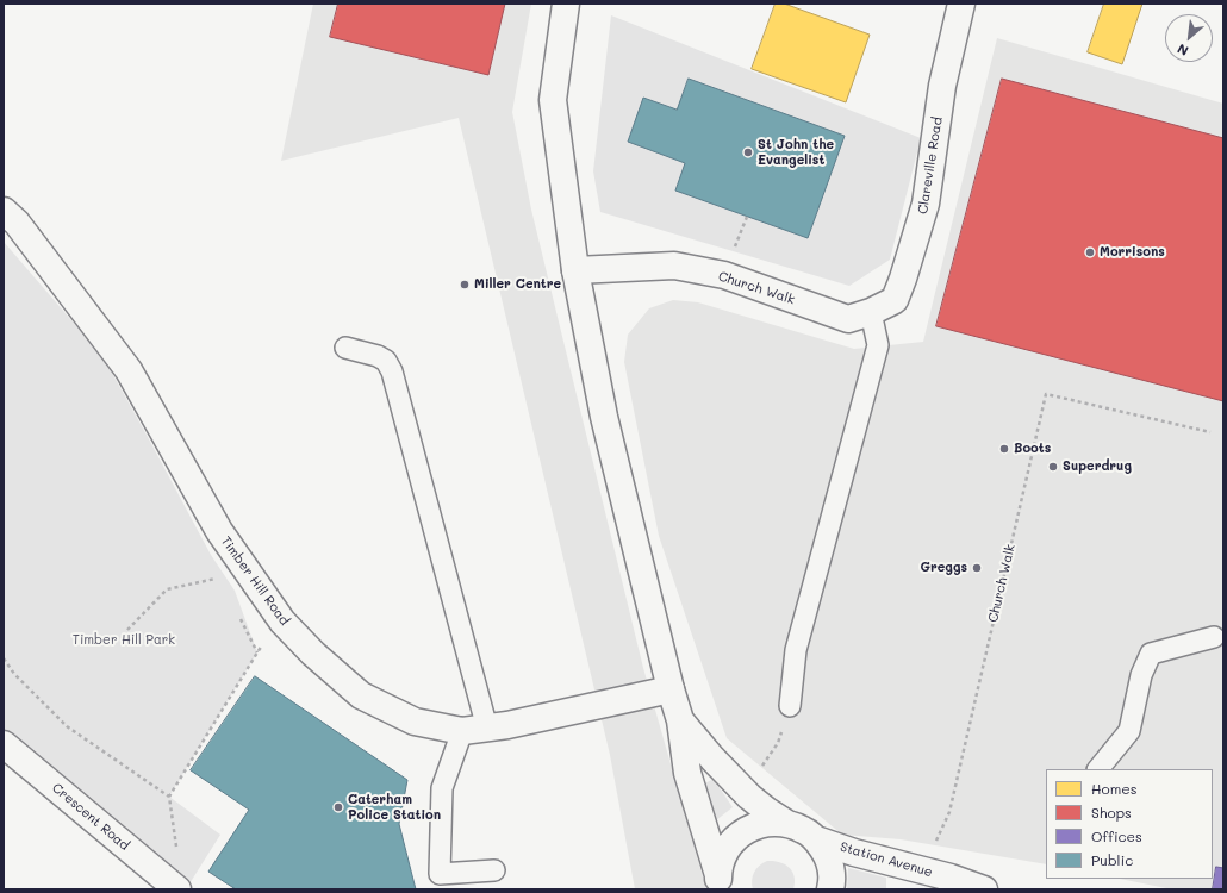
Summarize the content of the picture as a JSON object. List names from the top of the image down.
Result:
{
  "streets": {
    "street": [
      "Clareville Road",
      "Church Walk",
      "Timber Hill Road",
      "Crescent Road",
      "Station Avenue"
    ]
  },
  "crossings": [
    ["Clareville Road", "Church Walk"]
  ],
  "parks": ["Timber Hill Park"],
  "places": [
    "St John the Evangelist",
    "Morrisons",
    "Miller Centre",
    "Boots",
    "Superdrug",
    "Greggs",
    "Caterham Police Station"
  ],
  "legend": [
    "Homes",
    "Shops",
    "Offices",
    "Public"
  ],
  "north": "bottom left"
}
